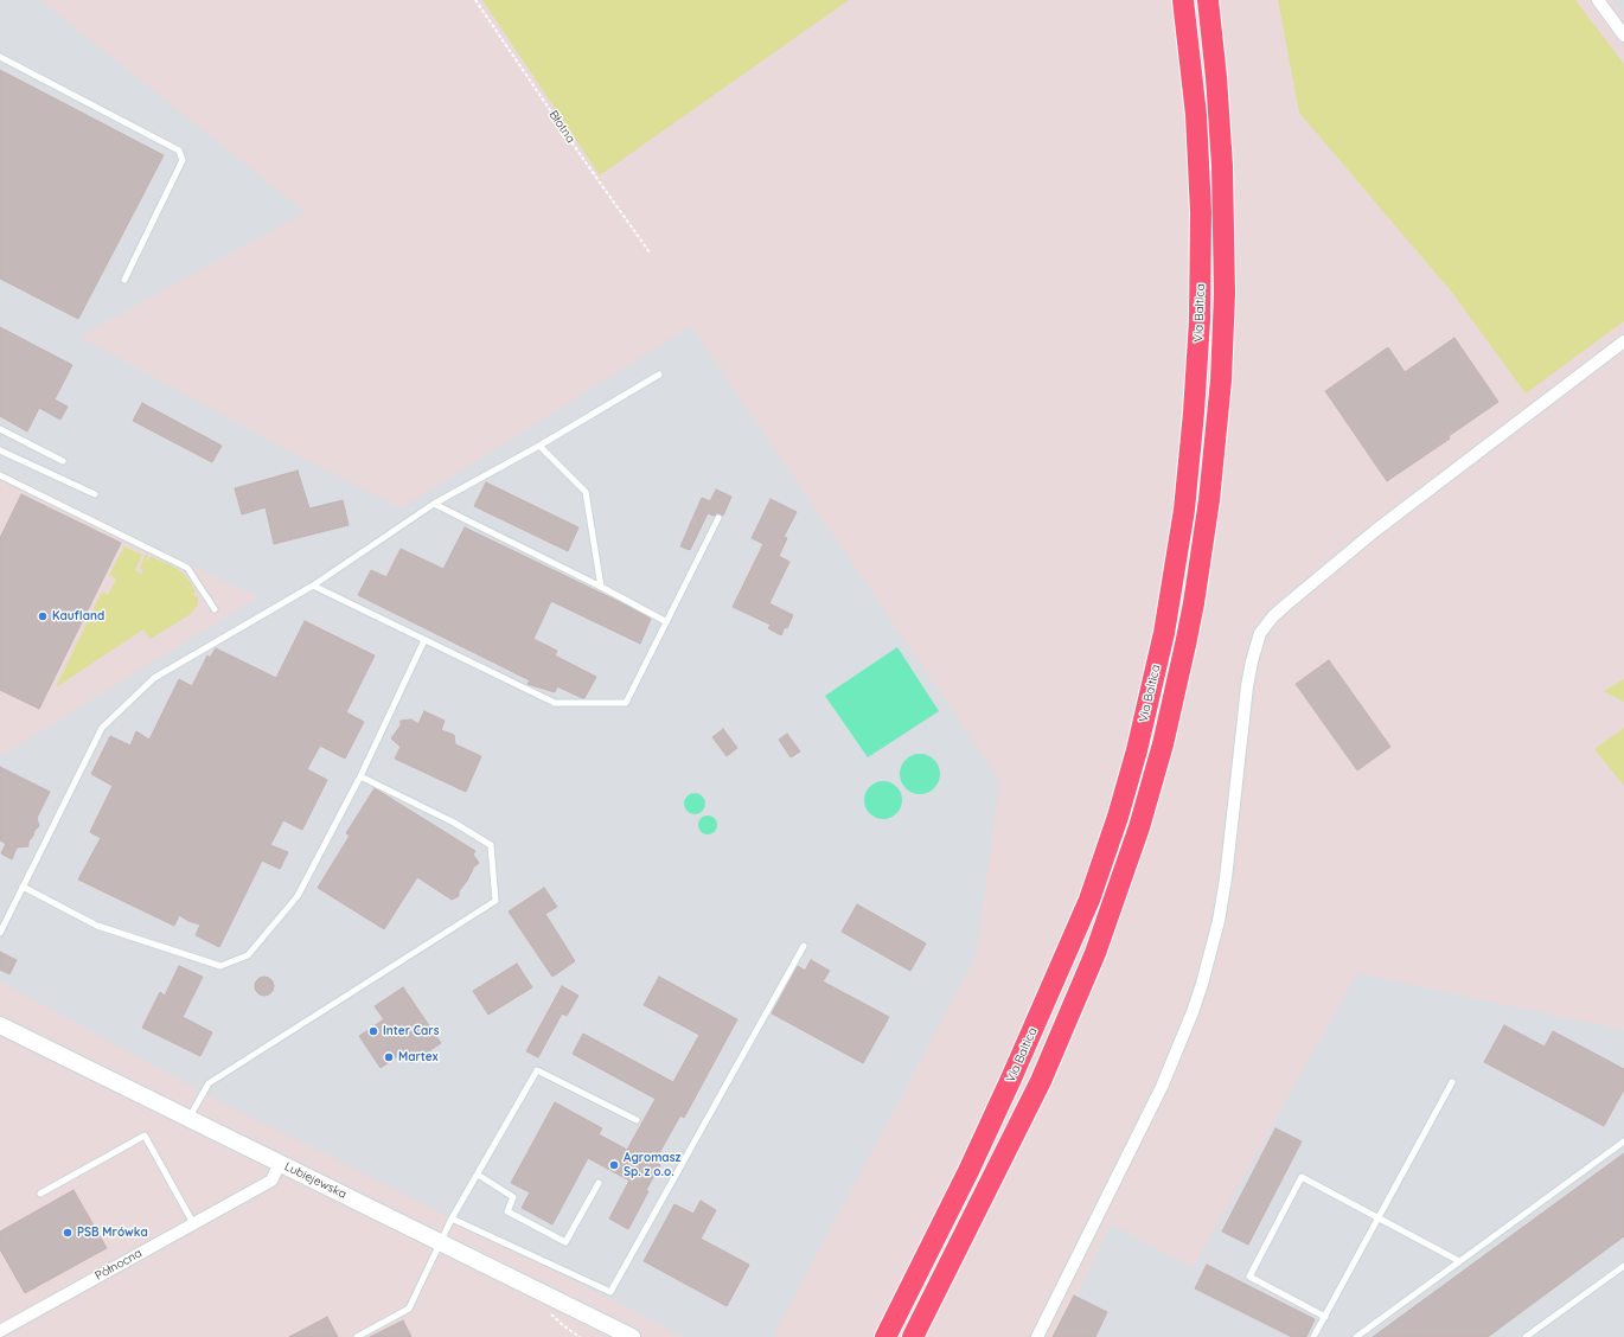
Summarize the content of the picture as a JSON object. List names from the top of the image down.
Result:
{
  "streets": {
    "highway": ["Via Baltica"],
    "main road": ["Lubiejewska"],
    "street": ["Północna"],
    "path": ["Błotna"]
  },
  "crossings": [
    ["Lubiejewska", "Północna"]
  ],
  "places": [
    "Kaufland",
    "Inter Cars",
    "Martex",
    "Agromasz Sp. z o.o.",
    "PSB Mrówka"
  ]
}
